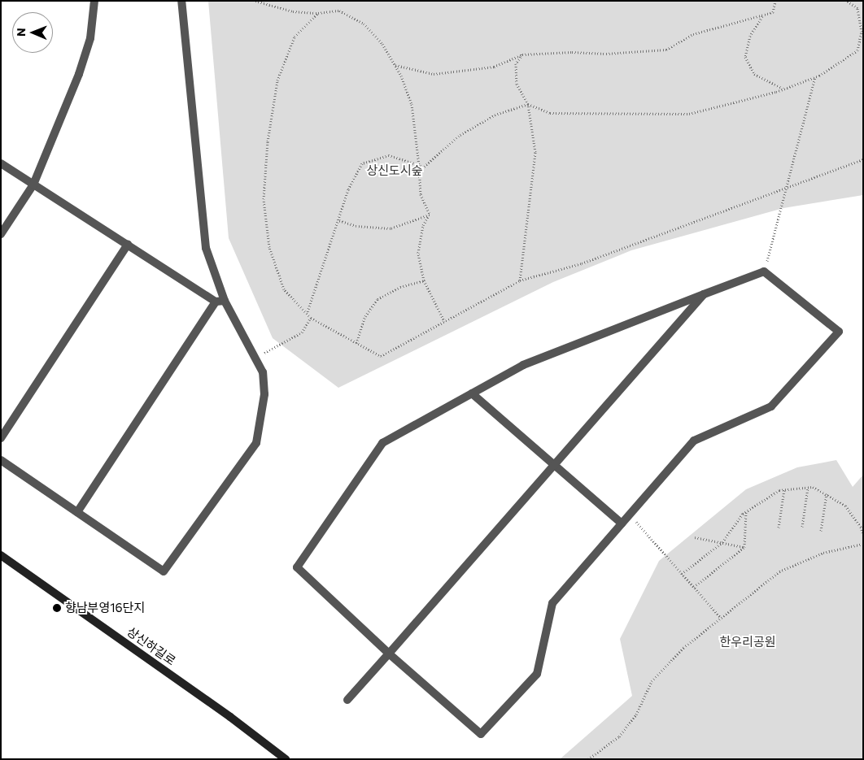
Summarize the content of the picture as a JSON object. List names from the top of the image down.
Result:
{
  "streets": {
    "street": ["상신하길로"]
  },
  "parks": ["상신도시숲", "한우리공원"],
  "places": ["향남부영16단지"],
  "north": "left"
}
